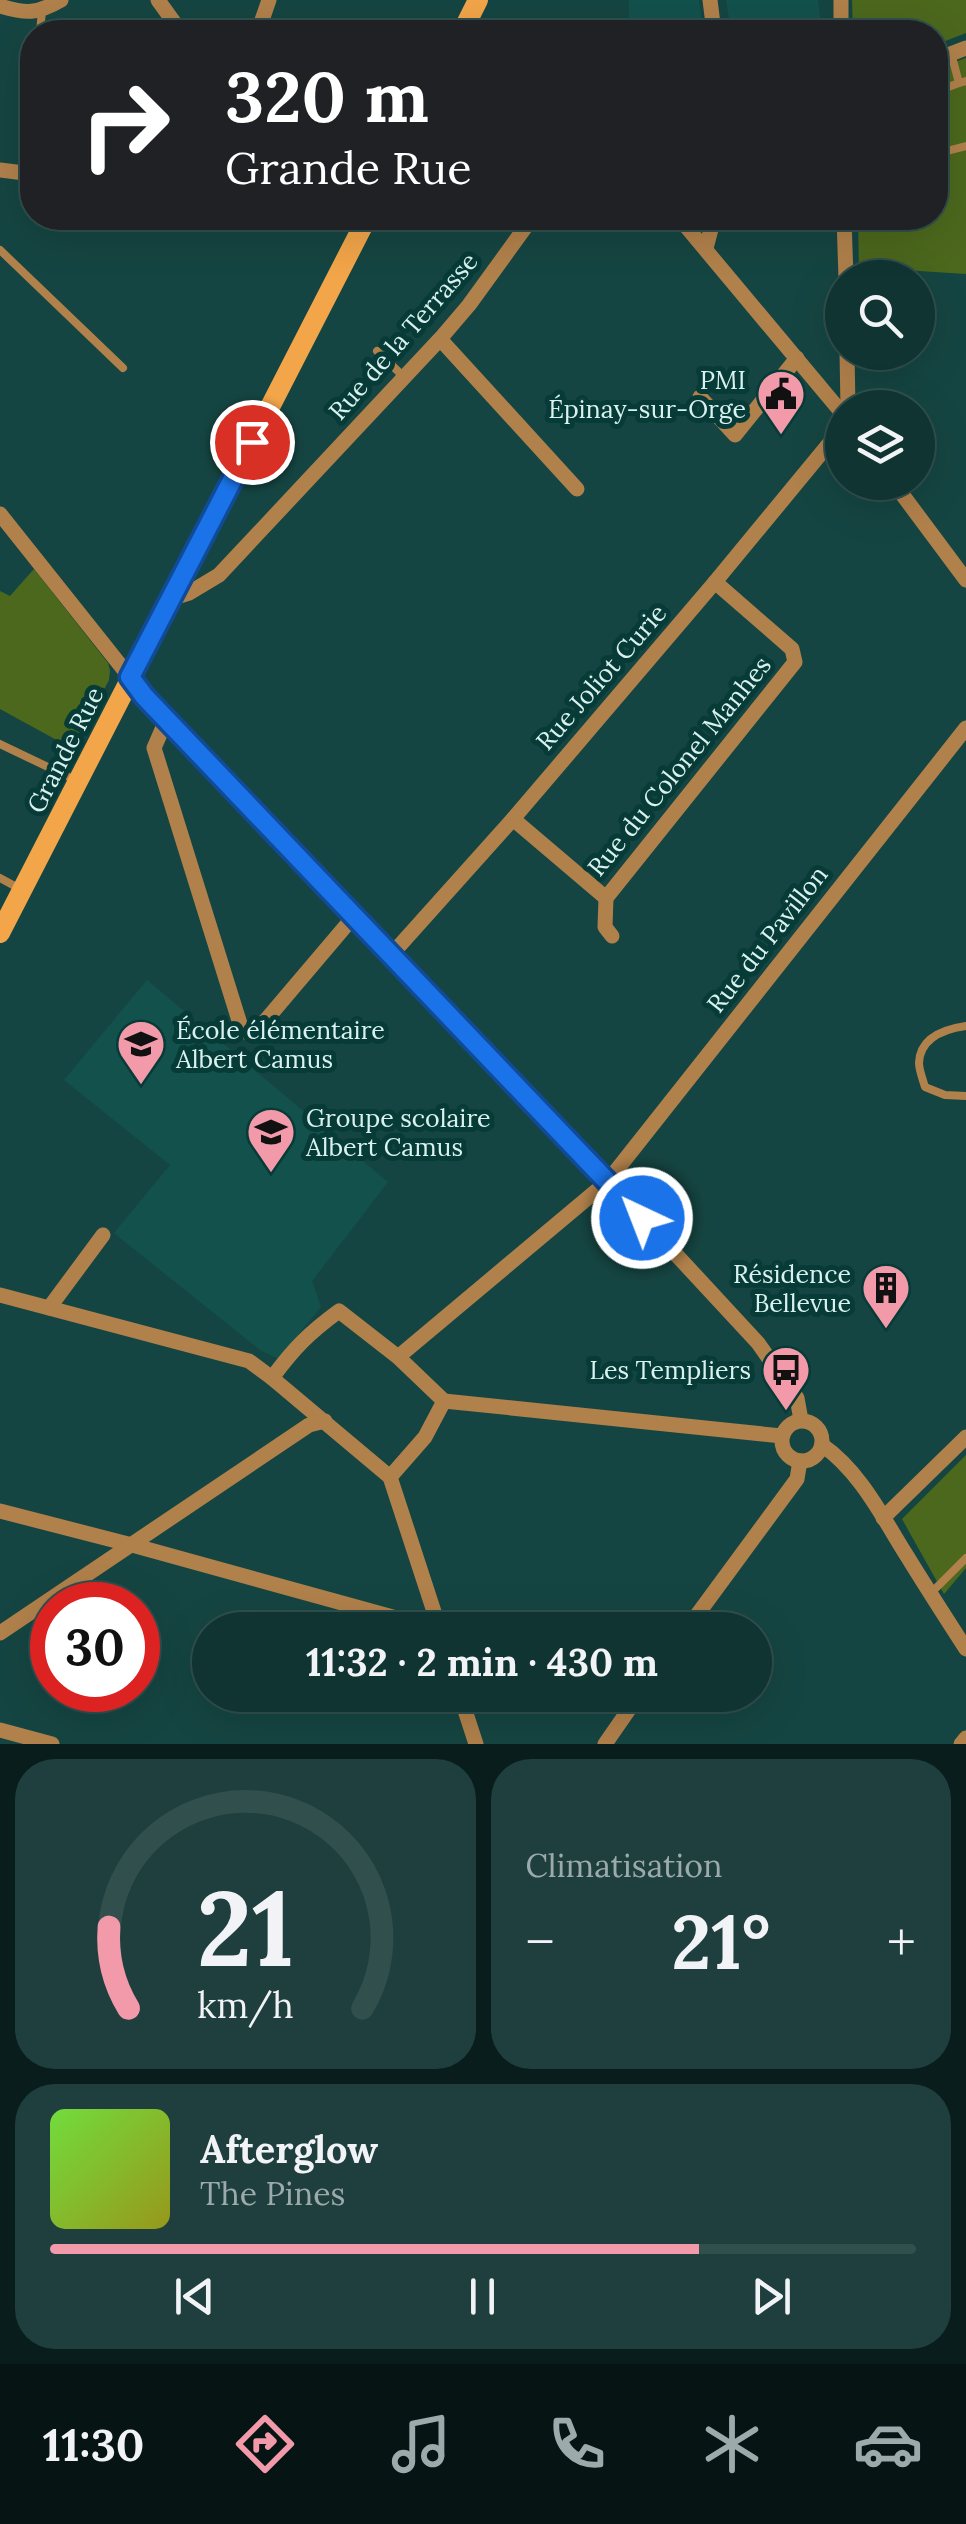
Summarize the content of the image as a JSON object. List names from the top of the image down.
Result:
{
  "streets": {
    "main road": ["Grande Rue"],
    "street": [
      "Rue de la Terrasse",
      "Rue Joliot Curie",
      "Rue du Colonel Manhes",
      "Rue du Pavillon"
    ]
  },
  "crossings": [
    ["Rue de la Terrasse", "Grande Rue"],
    ["Rue Joliot Curie", "Rue du Colonel Manhes"]
  ],
  "places": {
    "public building": ["PMI Épinay-sur-Orge"],
    "school or university": ["École élémentaire Albert Camus", "Groupe scolaire Albert Camus"],
    "building": ["Résidence Bellevue"],
    "bus stop": ["Les Templiers"]
  },
  "page": {
    "turn": ["320 m", "Grande Rue"],
    "limit": "30",
    "trip": "11:32 · 2 min · 430 m",
    "tile": "Climatisation",
    "heat": ["−", "21°", "+"],
    "song": ["Afterglow", "The Pines"],
    "tabs": "11:30",
    "gauge": ["21", "km/h"]
  }
}
